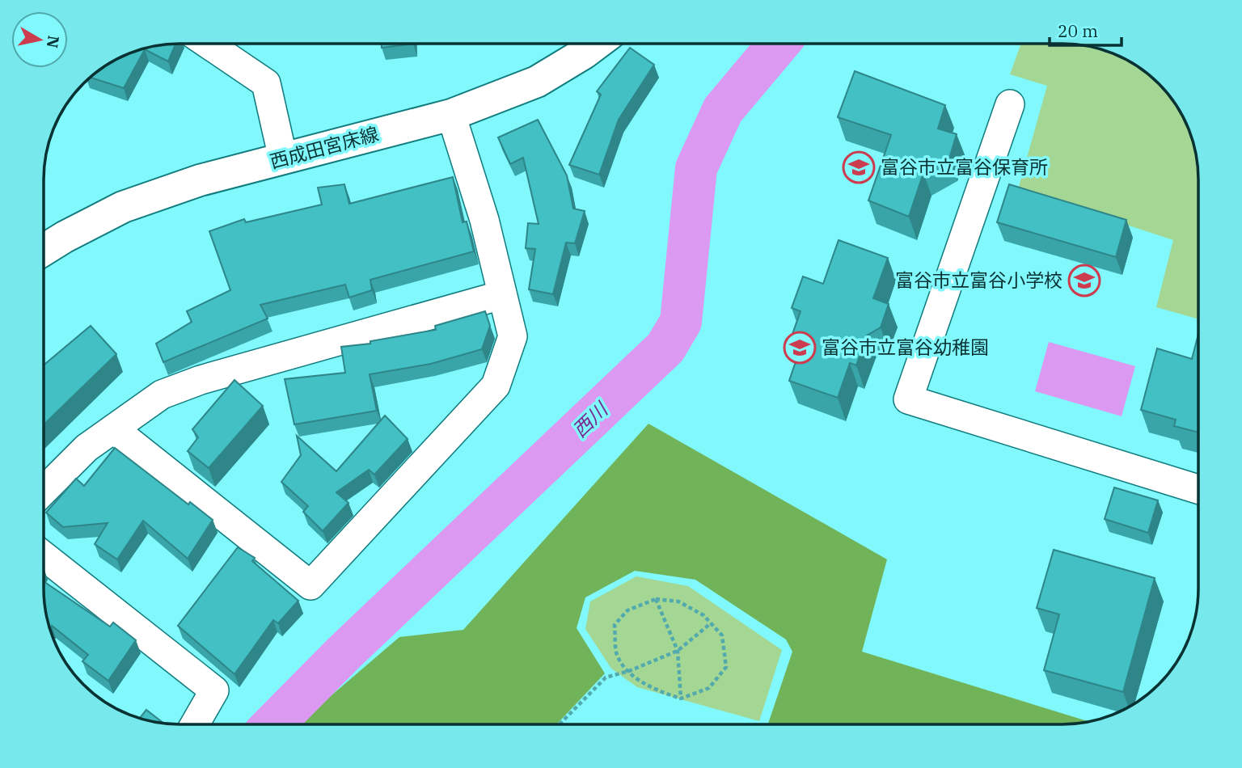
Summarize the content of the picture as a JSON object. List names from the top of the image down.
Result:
{
  "streets": {
    "main road": ["西成田宮床線"]
  },
  "water": ["西川"],
  "places": {
    "school or university": ["富谷市立富谷保育所", "富谷市立富谷小学校", "富谷市立富谷幼稚園"]
  },
  "scale_bar": "20 m",
  "north": "right"
}
